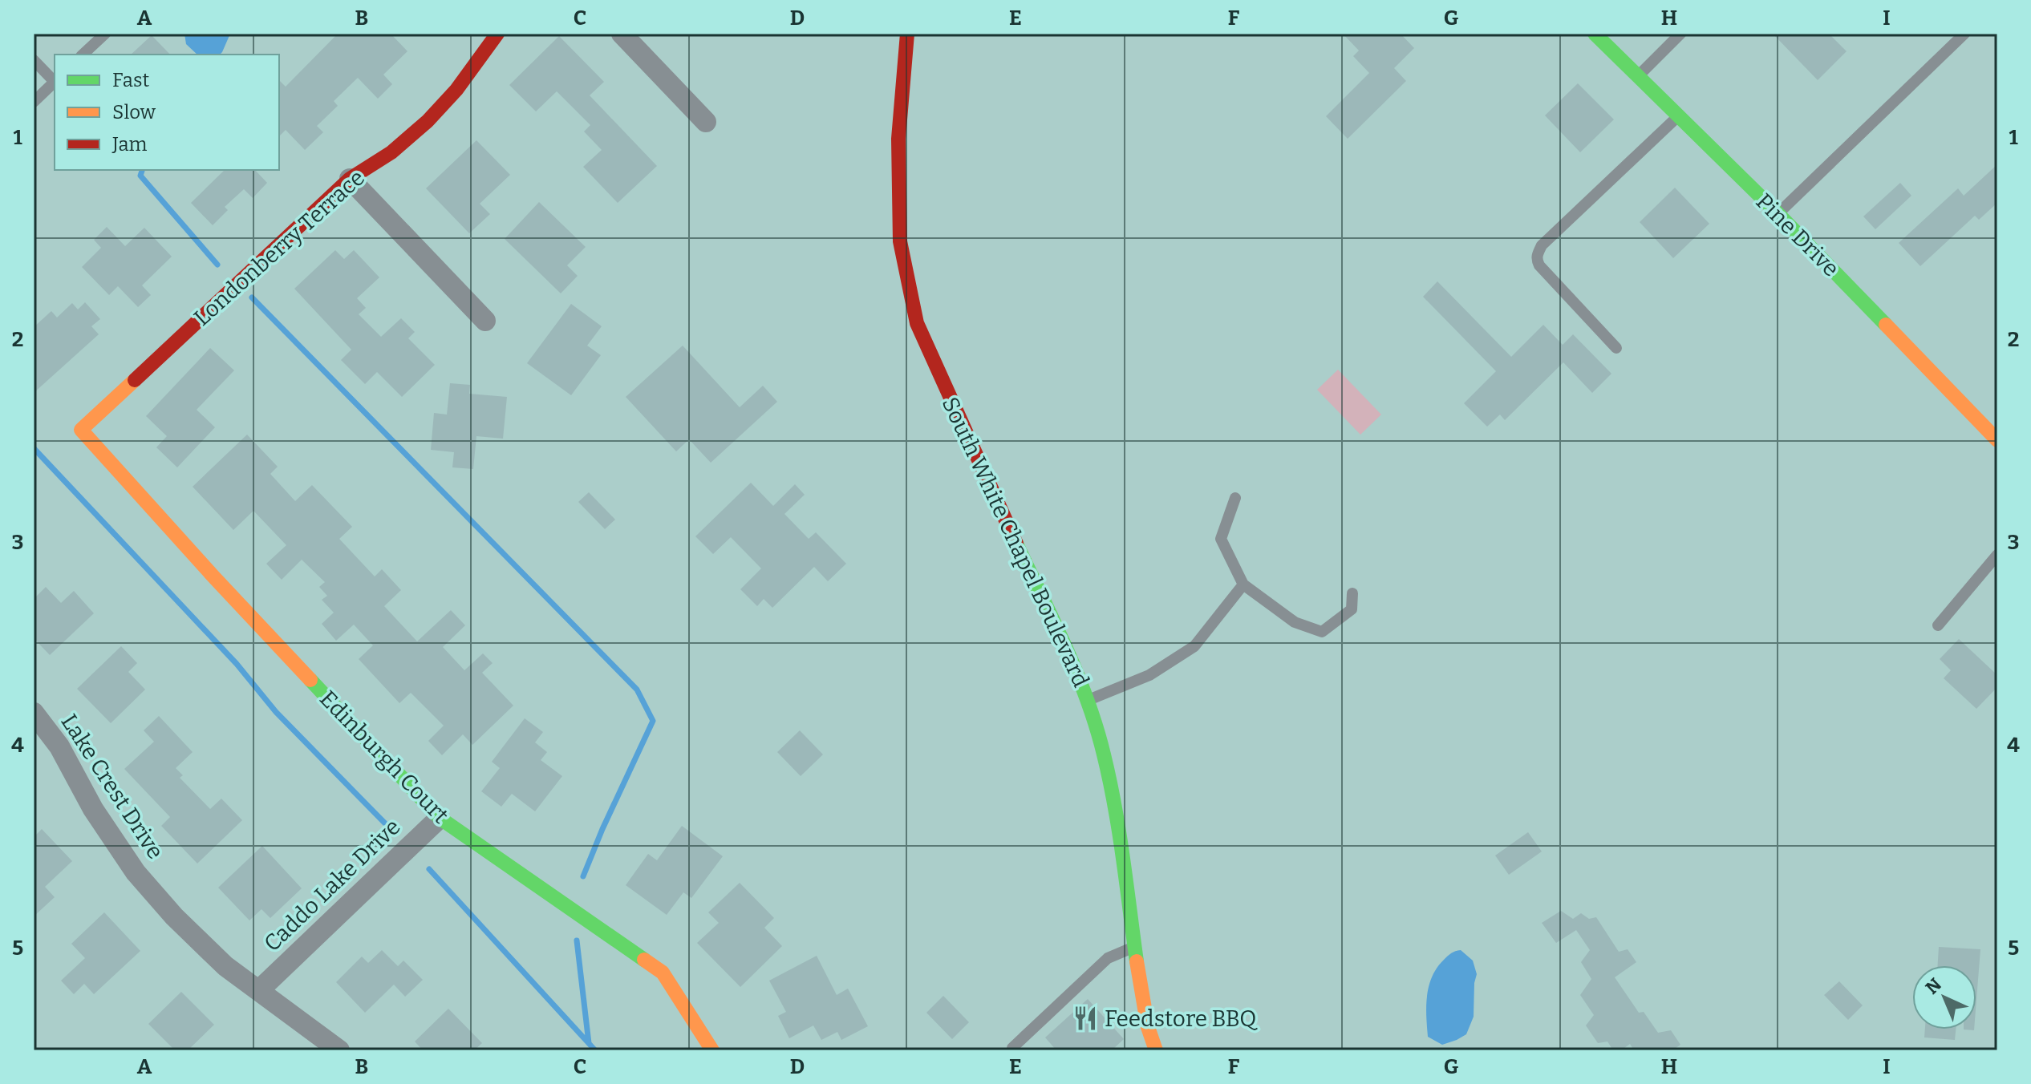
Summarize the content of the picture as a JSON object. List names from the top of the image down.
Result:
{
  "streets": {
    "street": [
      "Pine Drive",
      "Londonberry Terrace",
      "South White Chapel Boulevard",
      "Edinburgh Court",
      "Lake Crest Drive",
      "Caddo Lake Drive"
    ]
  },
  "crossings": [
    ["Londonberry Terrace", "Edinburgh Court"],
    ["Edinburgh Court", "Caddo Lake Drive"],
    ["Lake Crest Drive", "Caddo Lake Drive"]
  ],
  "places": {
    "restaurant": ["Feedstore BBQ"]
  },
  "legend": ["Fast", "Slow", "Jam"],
  "north": "top left",
  "grid": {
    "columns": [
      "A",
      "B",
      "C",
      "D",
      "E",
      "F",
      "G",
      "H",
      "I"
    ],
    "rows": [
      "1",
      "2",
      "3",
      "4",
      "5"
    ]
  }
}
